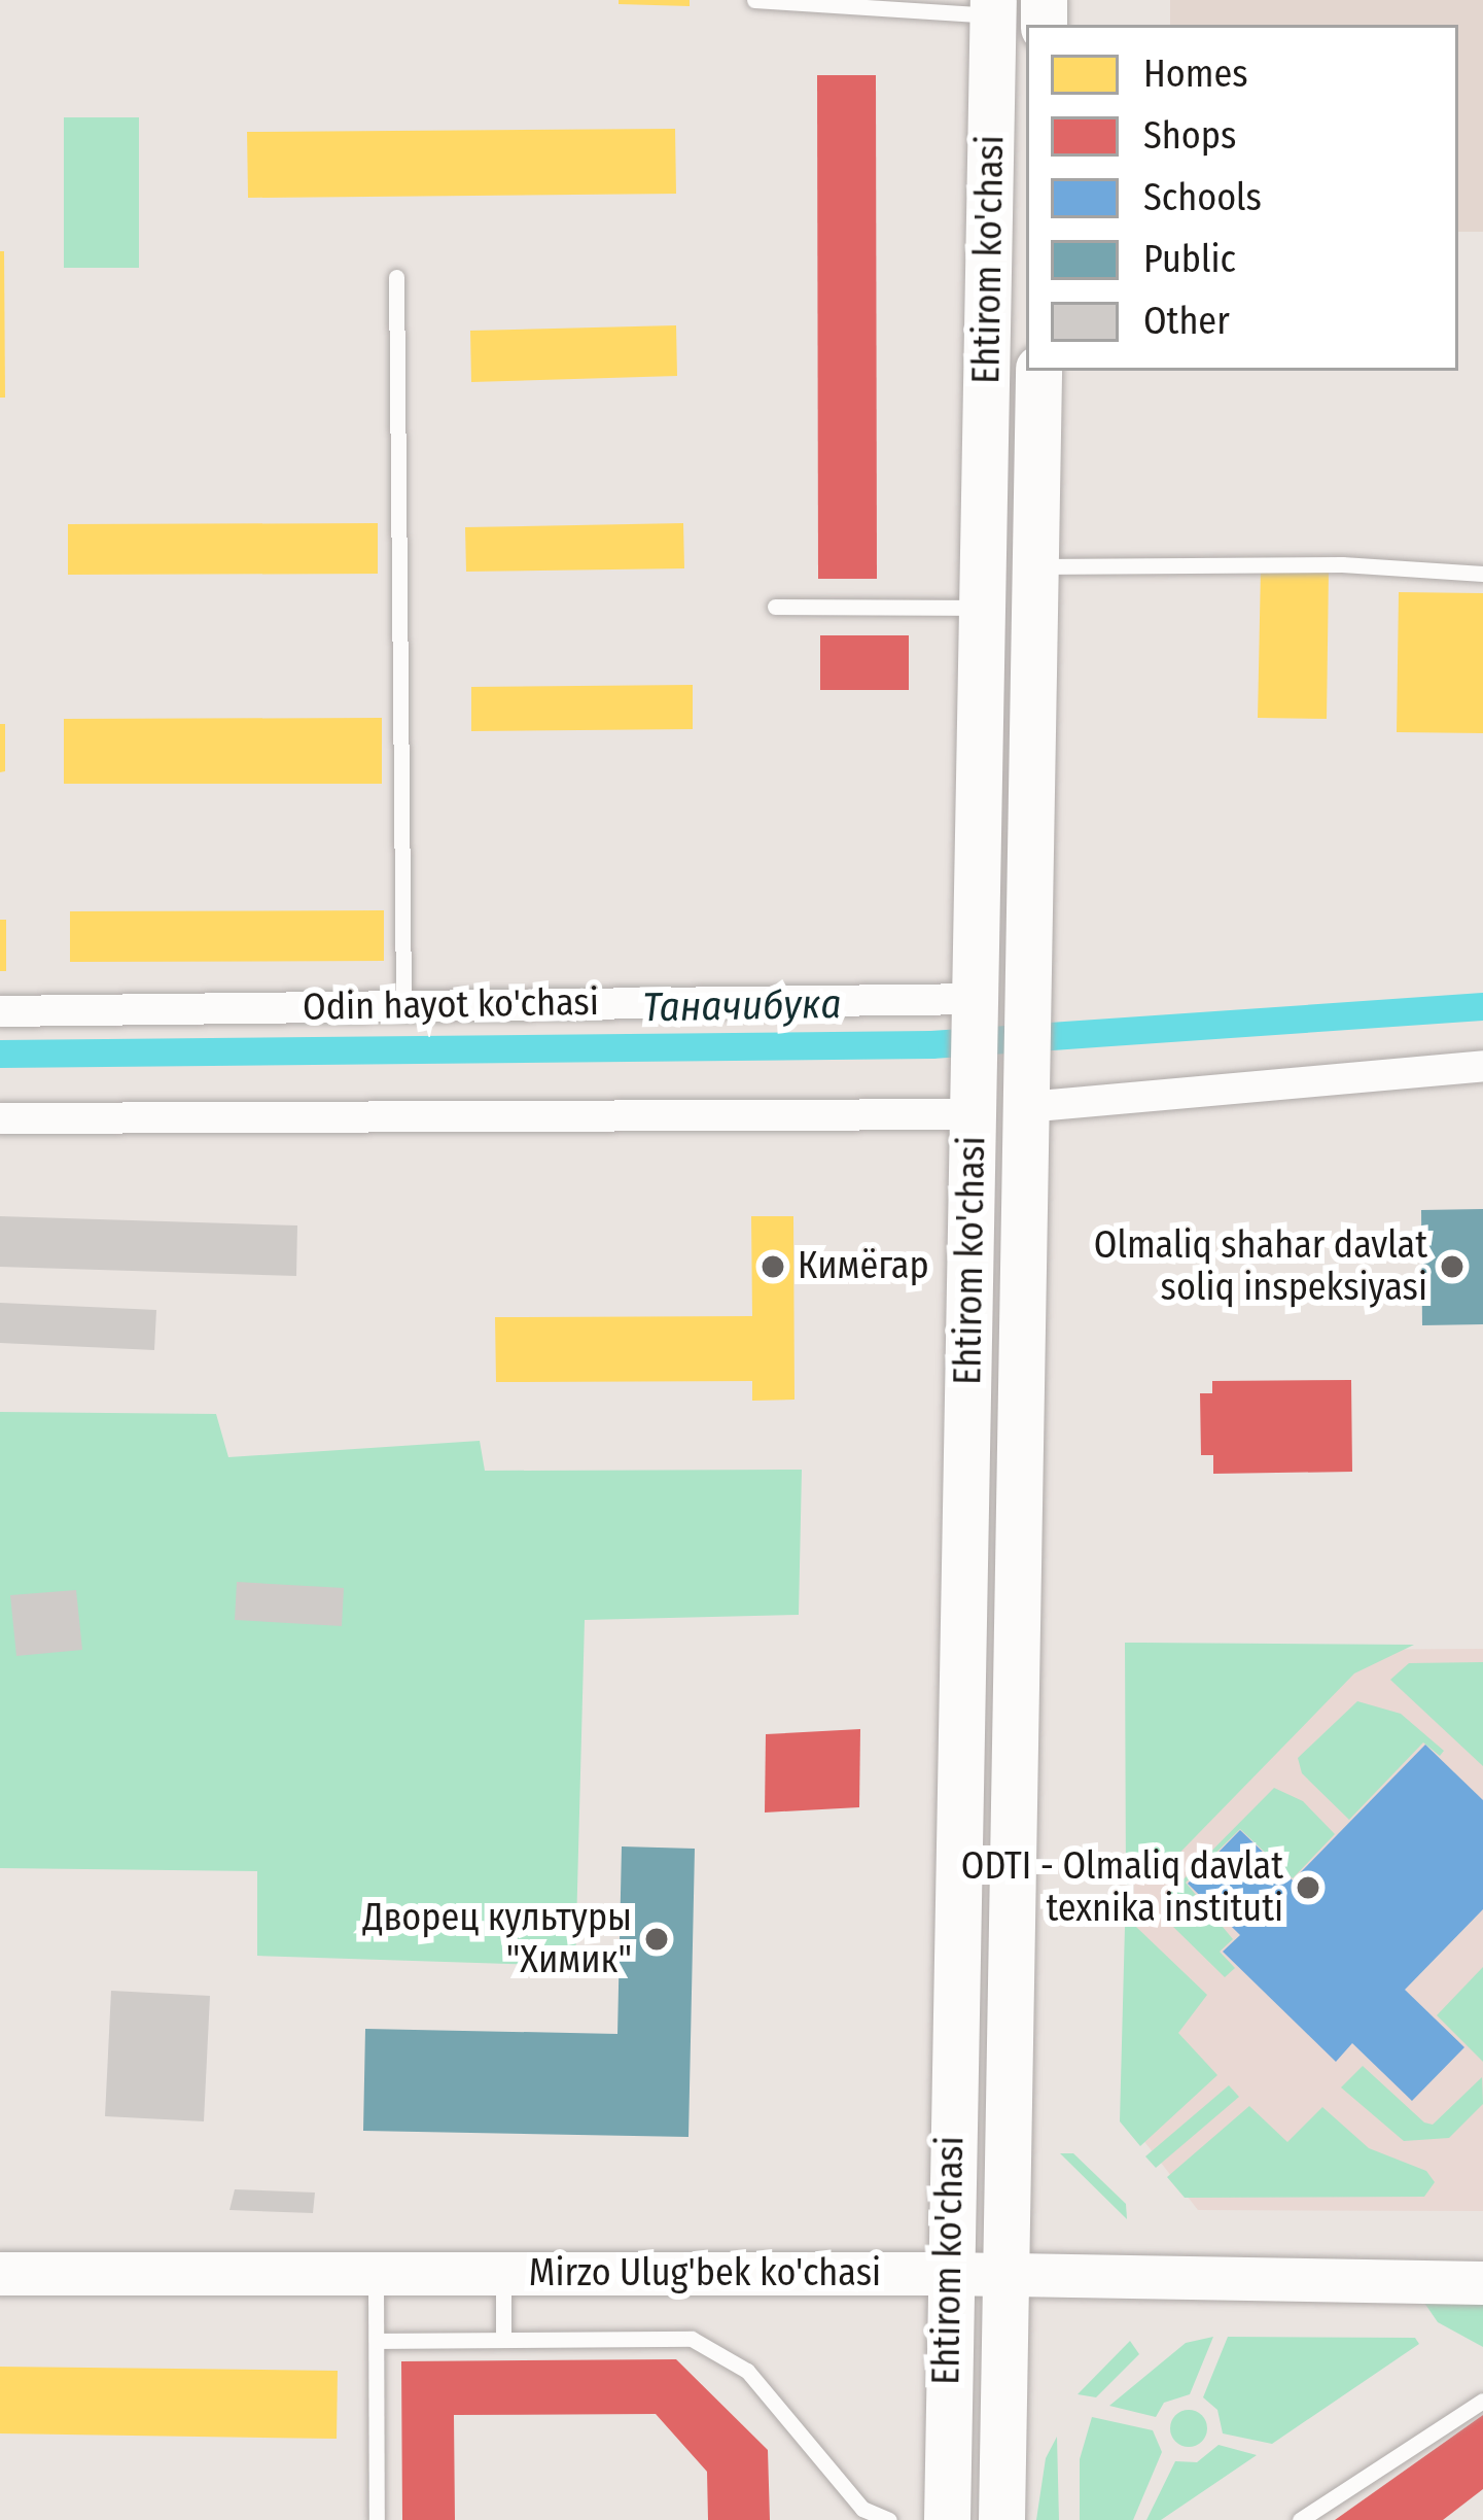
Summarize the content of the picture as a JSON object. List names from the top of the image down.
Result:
{
  "streets": {
    "main road": ["Ehtirom ko'chasi", "Mirzo Ulug'bek ko'chasi"],
    "street": ["Odin hayot ko'chasi"]
  },
  "crossings": [
    ["Ehtirom ko'chasi", "Odin hayot ko'chasi"],
    ["Ehtirom ko'chasi", "Mirzo Ulug'bek ko'chasi"]
  ],
  "water": ["Таначибука"],
  "places": [
    "Кимёгар",
    "Olmaliq shahar davlat soliq inspeksiyasi",
    "ODTI - Olmaliq davlat texnika instituti",
    "Дворец культуры \"Химик\""
  ],
  "legend": [
    "Homes",
    "Shops",
    "Schools",
    "Public",
    "Other"
  ]
}
